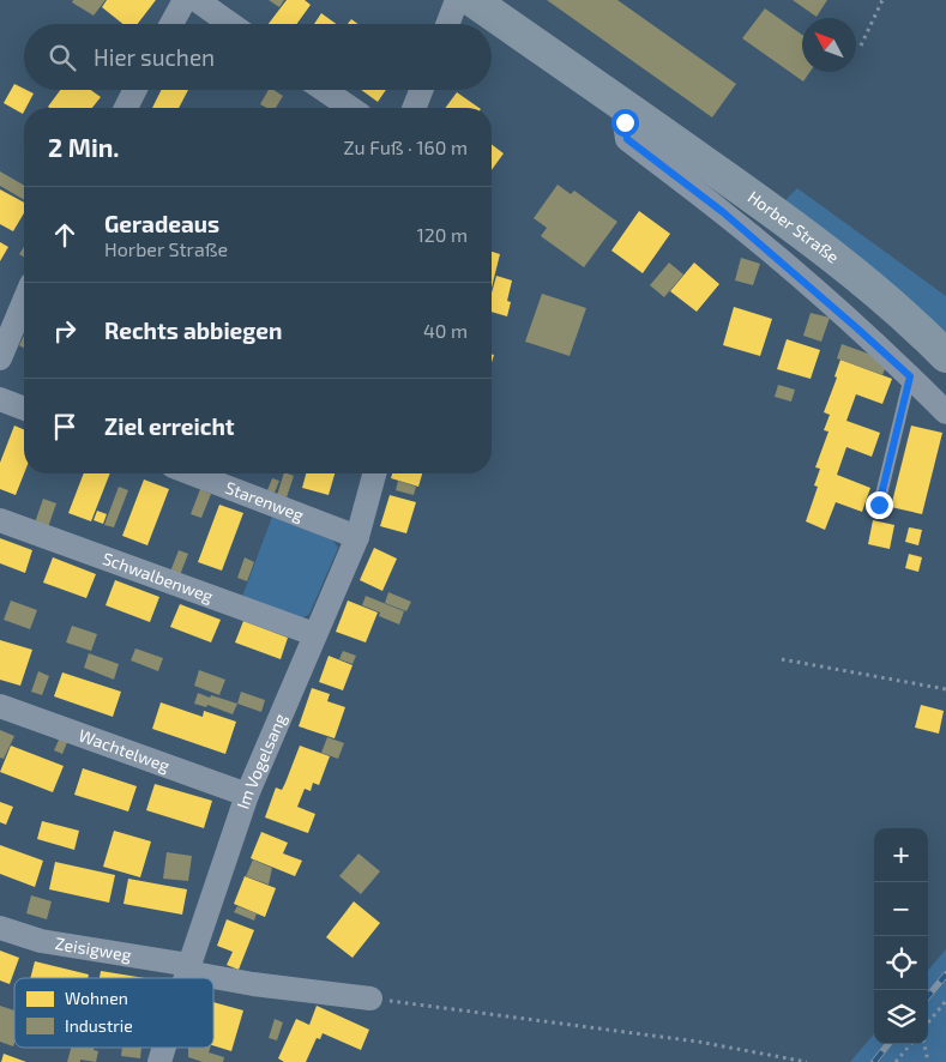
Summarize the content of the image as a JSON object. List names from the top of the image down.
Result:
{
  "streets": {
    "main road": ["Horber Straße"],
    "street": [
      "Starenweg",
      "Schwalbenweg",
      "Wachtelweg",
      "Im Vogelsang",
      "Zeisigweg"
    ]
  },
  "crossings": [
    ["Starenweg", "Im Vogelsang"],
    ["Schwalbenweg", "Im Vogelsang"],
    ["Wachtelweg", "Im Vogelsang"],
    ["Im Vogelsang", "Zeisigweg"]
  ],
  "legend": ["Wohnen", "Industrie"],
  "north": "top left",
  "page": {
    "search": "Hier suchen",
    "heading": ["2 Min.", "Zu Fuß · 160 m"],
    "list": [
      ["Geradeaus", "Horber Straße", "120 m"],
      ["Rechts abbiegen", "40 m"],
      "Ziel erreicht"
    ],
    "map_buttons": ["+", "−"]
  }
}
